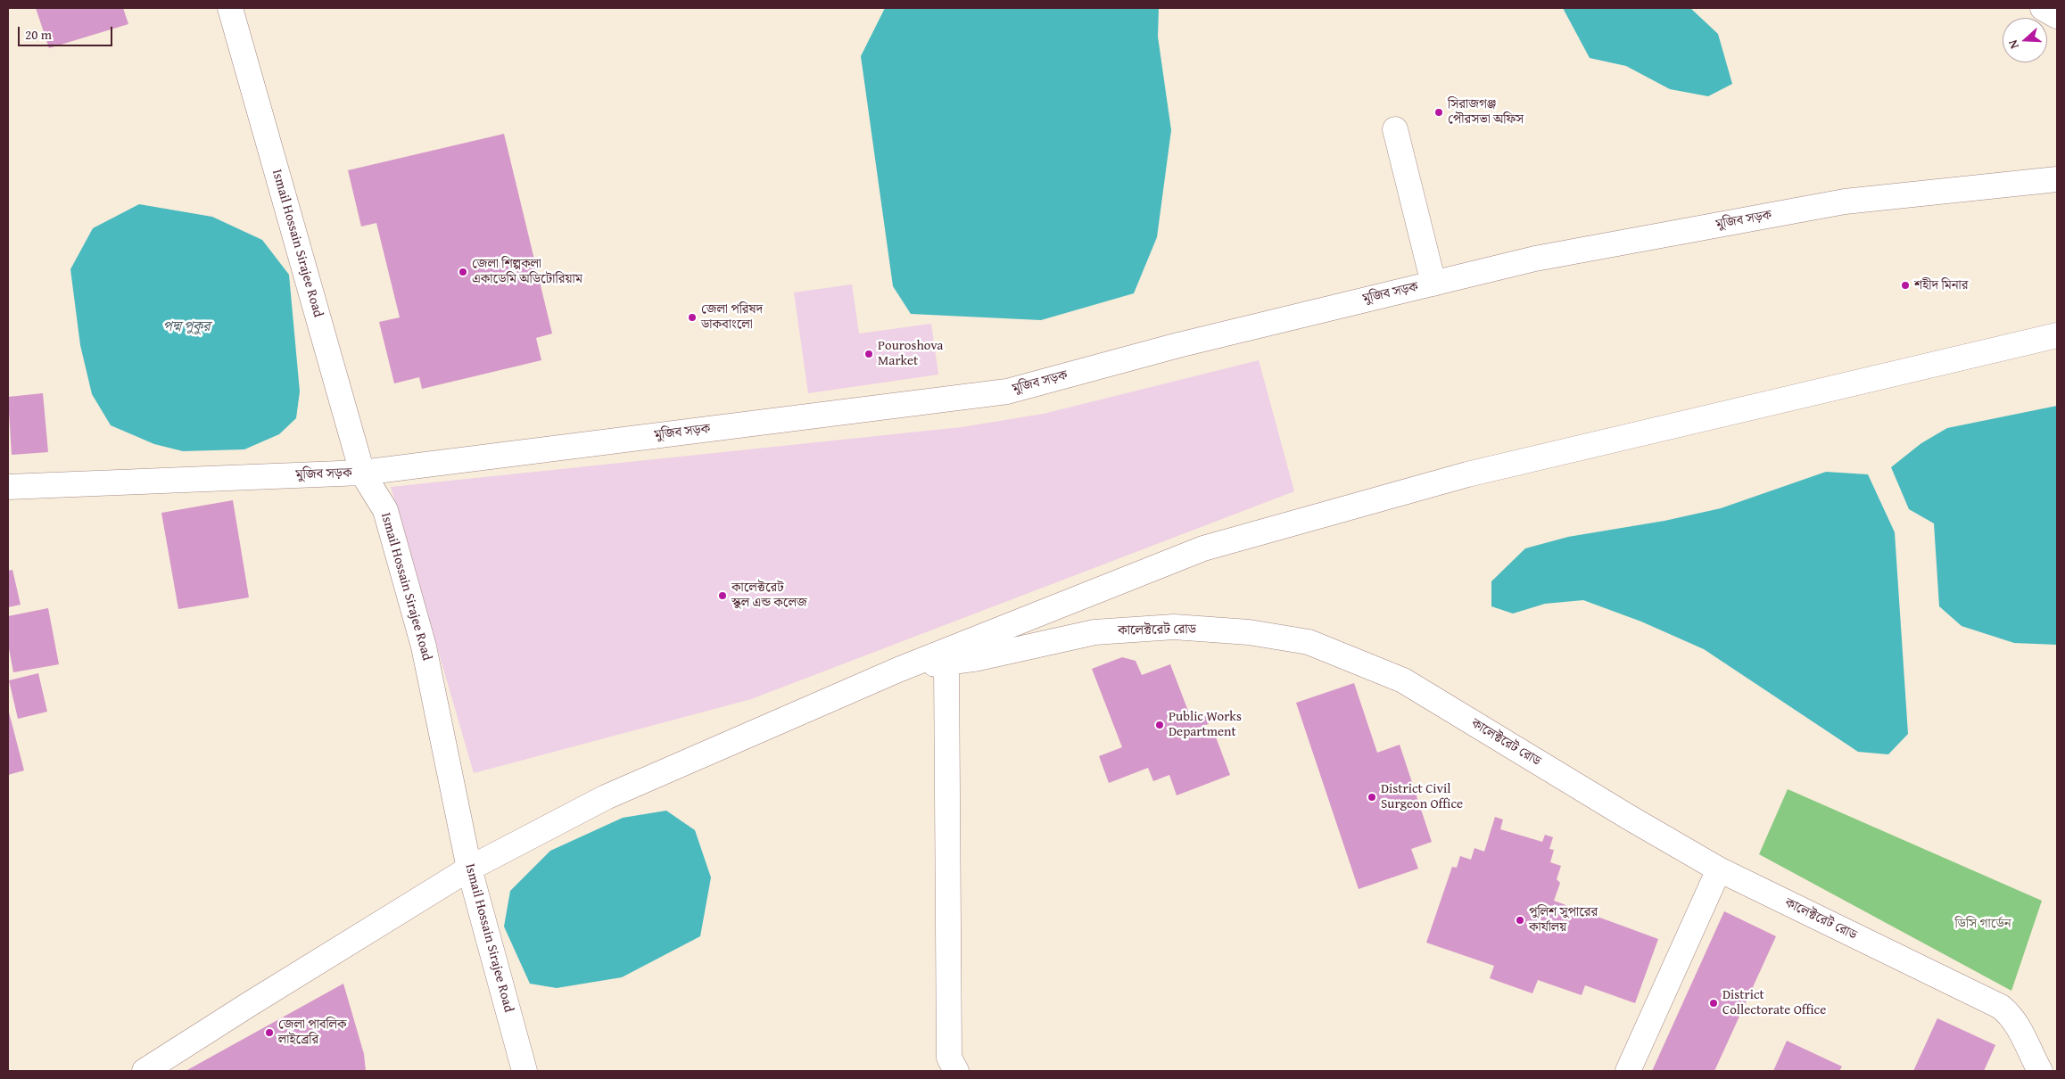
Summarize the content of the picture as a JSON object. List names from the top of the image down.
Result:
{
  "streets": {
    "street": ["মুজিব সড়ক", "Ismail Hossain Sirajee Road", "কালেক্টরেট রোড"]
  },
  "crossings": [
    ["মুজিব সড়ক", "Ismail Hossain Sirajee Road"]
  ],
  "water": ["পদ্ম পুকুর"],
  "parks": ["ডিসি গার্ডেন"],
  "places": [
    "সিরাজগঞ্জ পৌরসভা অফিস",
    "জেলা শিল্পকলা একাডেমি অডিটোরিয়াম",
    "শহীদ মিনার",
    "জেলা পরিষদ ডাকবাংলো",
    "Pouroshova Market",
    "কালেক্টরেট স্কুল এন্ড কলেজ",
    "Public Works Department",
    "District Civil Surgeon Office",
    "পুলিশ সুপারের কার্যালয়",
    "District Collectorate Office",
    "জেলা পাবলিক লাইব্রেরি"
  ],
  "scale_bar": "20 m",
  "north": "left"
}
